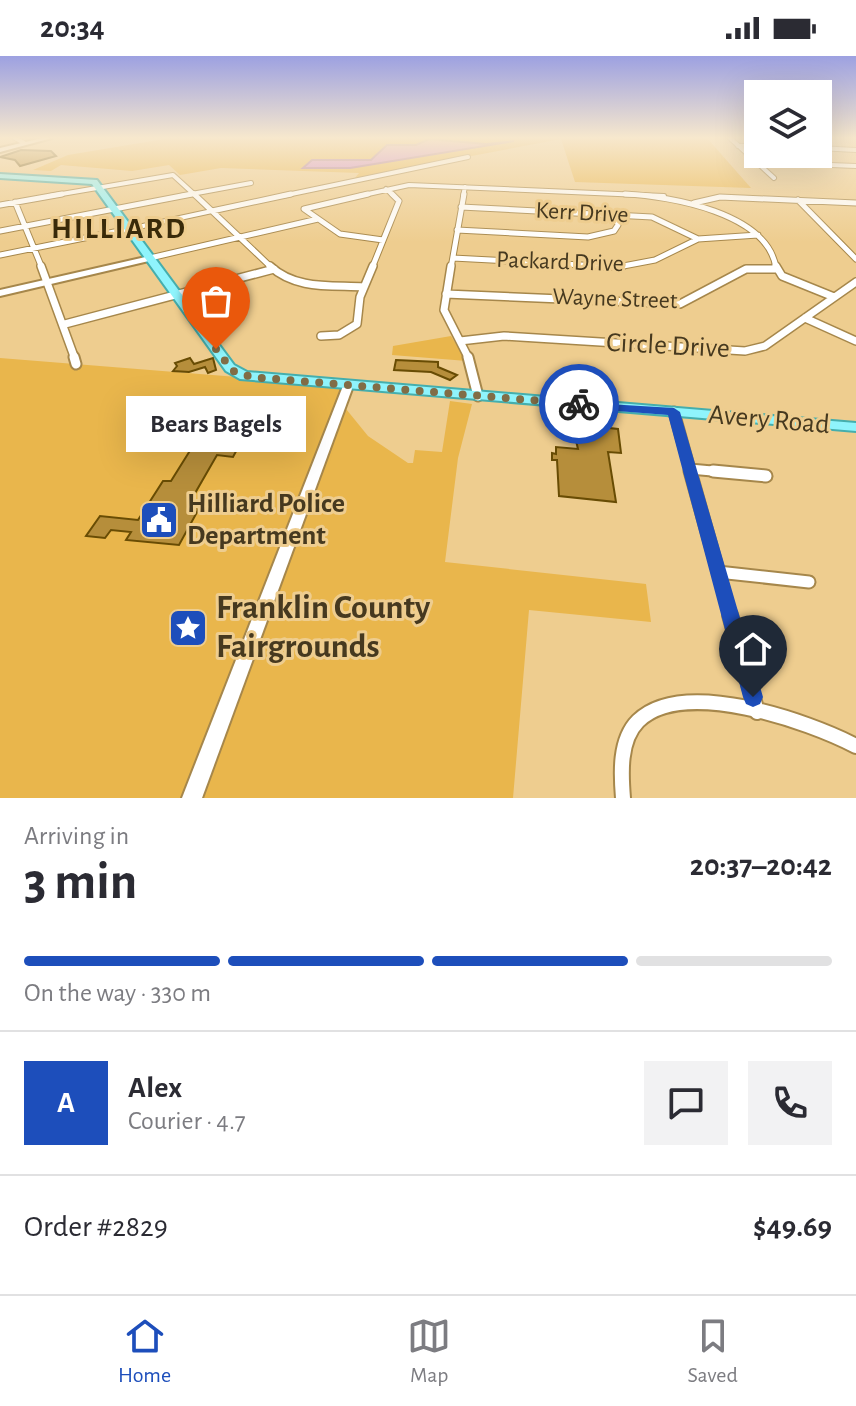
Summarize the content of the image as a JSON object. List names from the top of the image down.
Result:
{
  "streets": {
    "main road": ["Avery Road"],
    "street": [
      "Kerr Drive",
      "Packard Drive",
      "Wayne Street",
      "Circle Drive"
    ]
  },
  "crossings": [
    ["Kerr Drive", "Packard Drive"]
  ],
  "districts": ["HILLIARD"],
  "places": {
    "other": ["Bears Bagels"],
    "public building": ["Hilliard Police Department"],
    "place": ["Franklin County Fairgrounds"]
  },
  "page": {
    "status": "20:34",
    "bubble": "Bears Bagels",
    "heading": ["3 min", "Arriving in", "20:37–20:42"],
    "panel": [
      "Alex",
      "Courier · 4.7",
      "Order #2829",
      "$49.69"
    ],
    "bar": "On the way · 330 m",
    "round": "A",
    "tabs": ["Home", "Map", "Saved"]
  }
}
